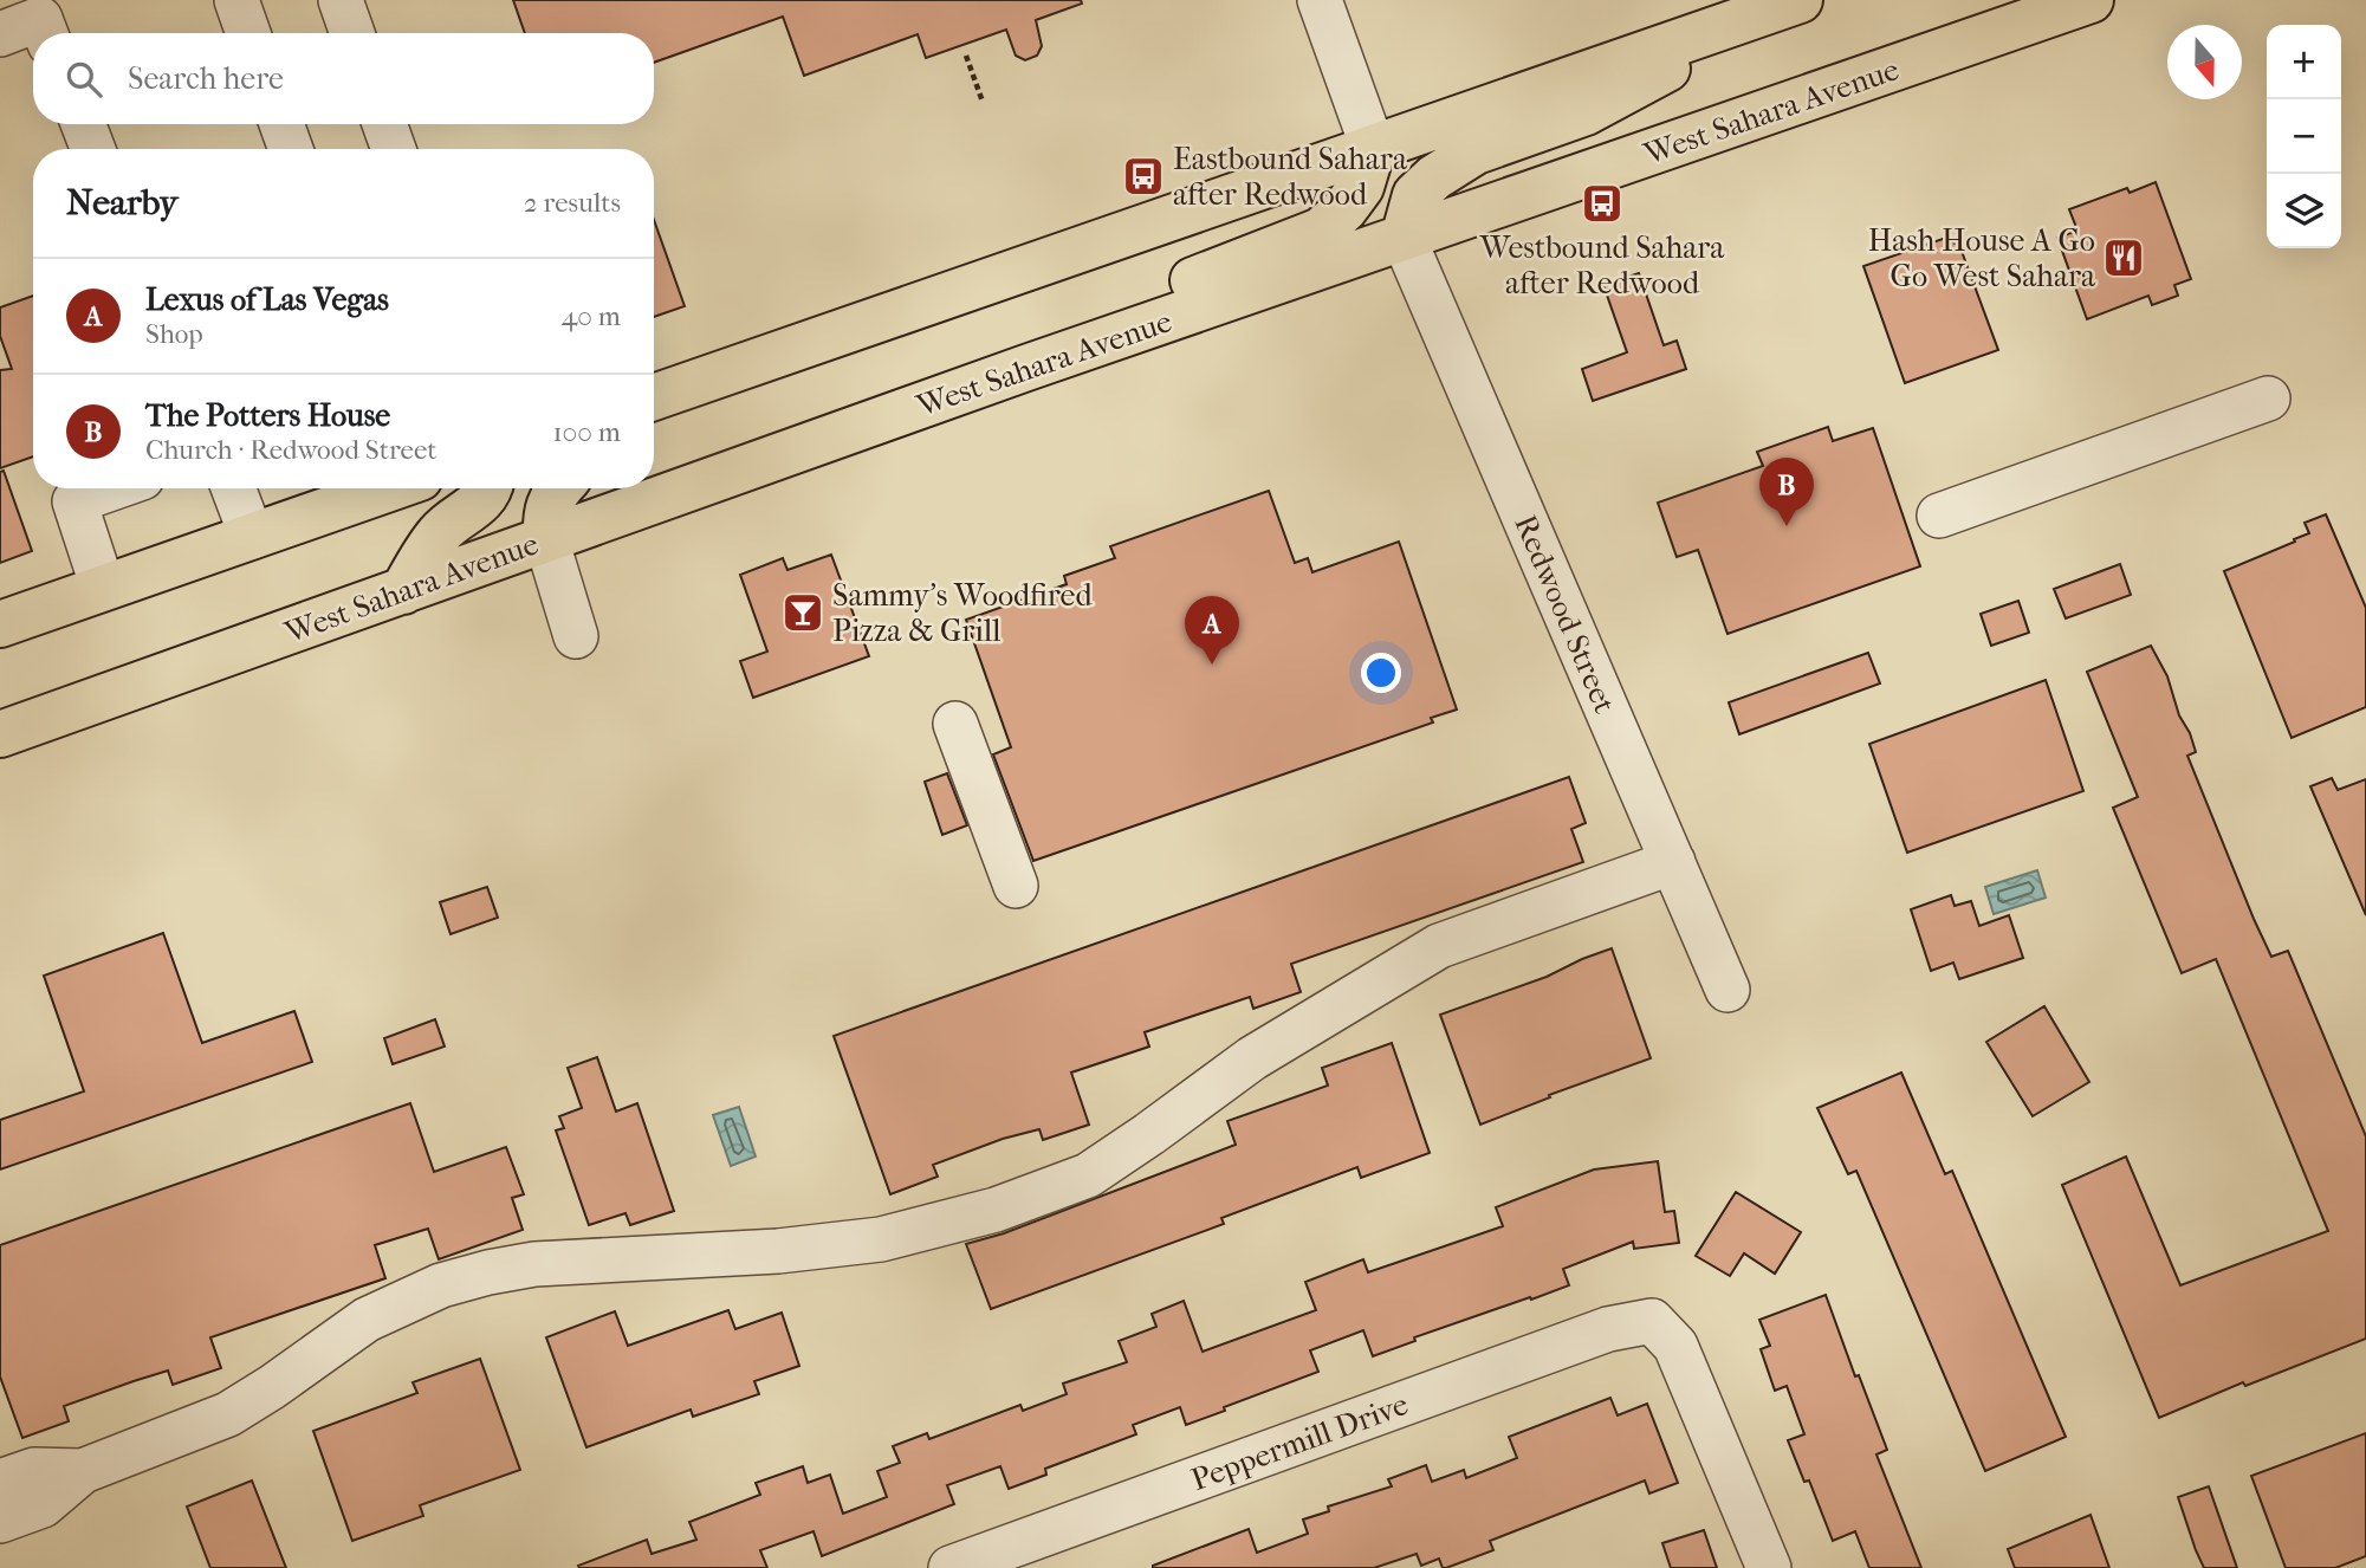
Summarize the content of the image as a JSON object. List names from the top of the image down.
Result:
{
  "streets": {
    "main road": ["West Sahara Avenue"],
    "street": ["Redwood Street", "Peppermill Drive"]
  },
  "crossings": [
    ["West Sahara Avenue", "Redwood Street"]
  ],
  "places": {
    "bus stop": ["Eastbound Sahara after Redwood", "Westbound Sahara after Redwood"],
    "restaurant": ["Hash House A Go Go West Sahara"],
    "bar": ["Sammy’s Woodfired Pizza & Grill"]
  },
  "north": "bottom",
  "page": {
    "map_buttons": ["+", "−"],
    "search": "Search here",
    "heading": ["Nearby", "2 results"],
    "list": [
      {
        "mark": "A",
        "name": "Lexus of Las Vegas",
        "note": "Shop",
        "value": "40 m"
      },
      {
        "mark": "B",
        "name": "The Potters House",
        "note": "Church · Redwood Street",
        "value": "100 m"
      }
    ],
    "pins": ["B", "A"]
  }
}
